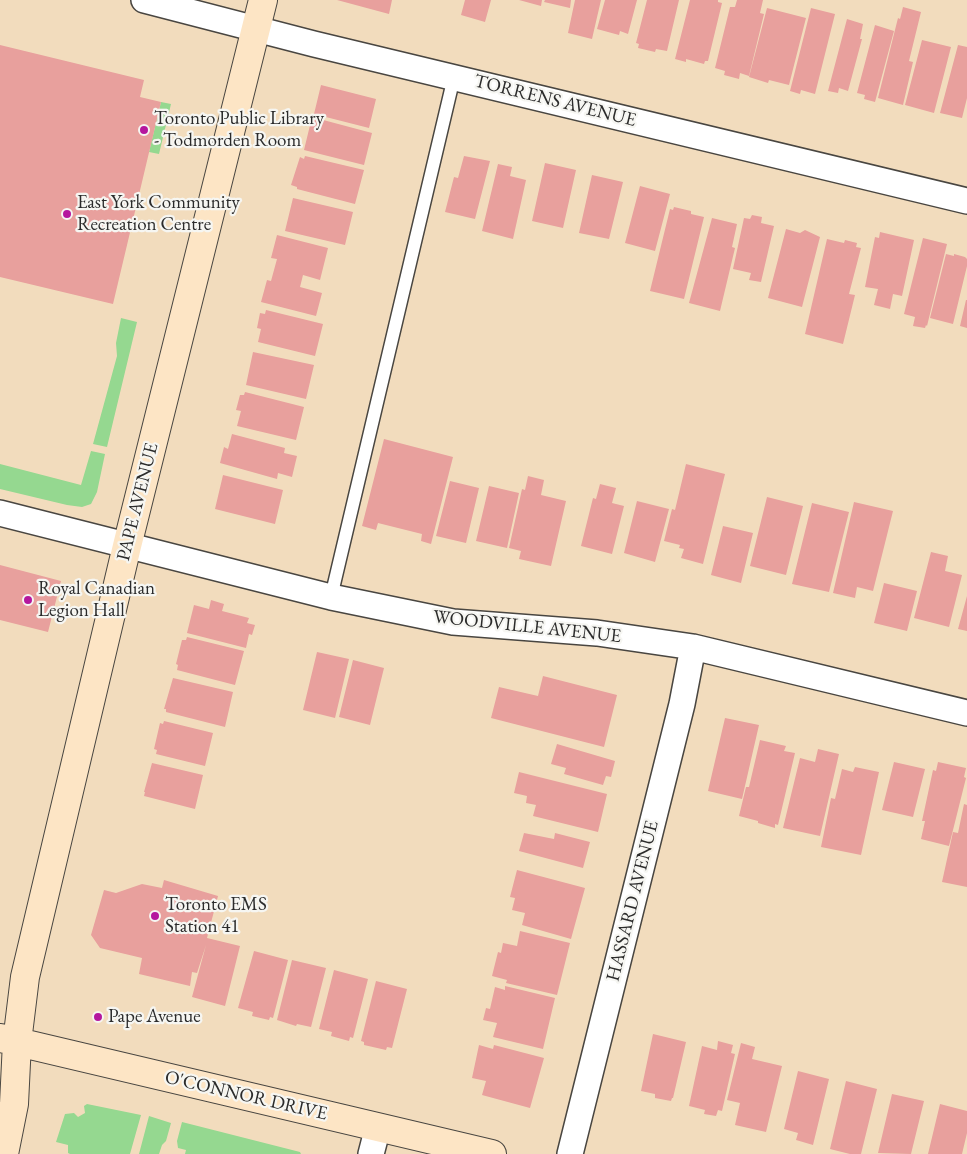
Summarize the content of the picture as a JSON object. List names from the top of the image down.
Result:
{
  "streets": {
    "main road": ["PAPE AVENUE", "O'CONNOR DRIVE"],
    "street": ["TORRENS AVENUE", "WOODVILLE AVENUE", "HASSARD AVENUE"]
  },
  "crossings": [
    ["TORRENS AVENUE", "PAPE AVENUE"],
    ["PAPE AVENUE", "WOODVILLE AVENUE"],
    ["PAPE AVENUE", "O'CONNOR DRIVE"],
    ["WOODVILLE AVENUE", "HASSARD AVENUE"]
  ],
  "places": [
    "Toronto Public Library - Todmorden Room",
    "East York Community Recreation Centre",
    "Royal Canadian Legion Hall",
    "Toronto EMS Station 41",
    "Pape Avenue"
  ]
}
